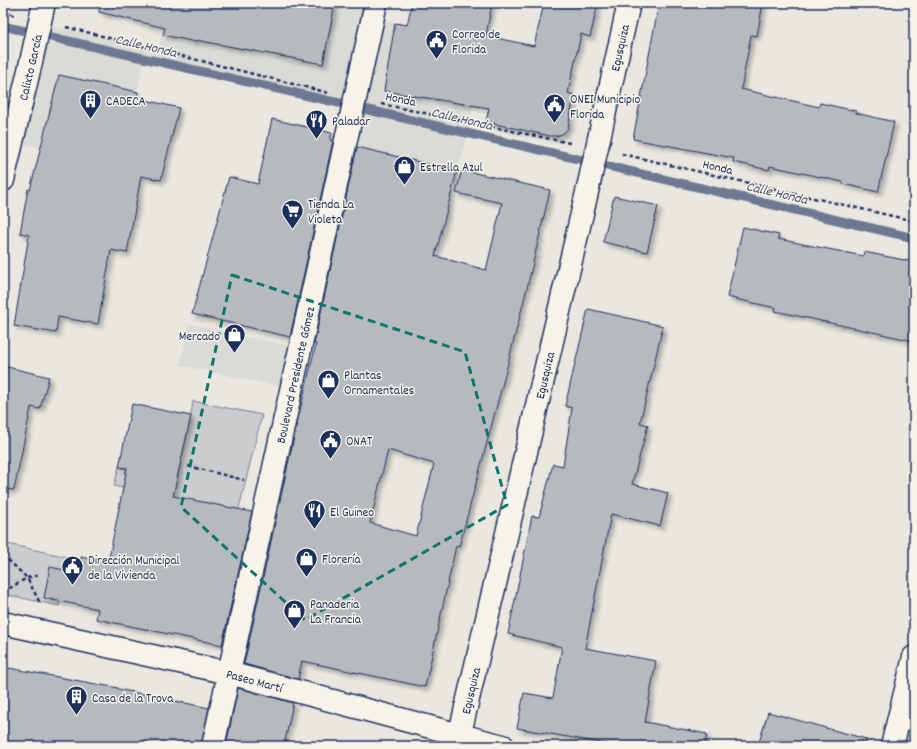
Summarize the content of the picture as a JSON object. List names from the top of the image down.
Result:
{
  "streets": {
    "street": [
      "Egusquiza",
      "Calixto García",
      "Boulevard Presidente Gómez",
      "Paseo Martí"
    ],
    "path": ["Honda"]
  },
  "crossings": [
    ["Egusquiza", "Honda"],
    ["Egusquiza", "Paseo Martí"],
    ["Calixto García", "Honda"],
    ["Honda", "Boulevard Presidente Gómez"],
    ["Boulevard Presidente Gómez", "Paseo Martí"]
  ],
  "water": ["Calle Honda"],
  "places": {
    "public building": [
      "Correo de Florida",
      "ONEI Municipio Florida",
      "ONAT",
      "Dirección Municipal de la Vivienda"
    ],
    "building": ["CADECA", "Casa de la Trova"],
    "restaurant": ["Paladar", "El Guineo"],
    "shop": [
      "Estrella Azul",
      "Mercado",
      "Plantas Ornamentales",
      "Florería",
      "Panaderia La Francia"
    ],
    "supermarket": ["Tienda La Violeta"]
  }
}
